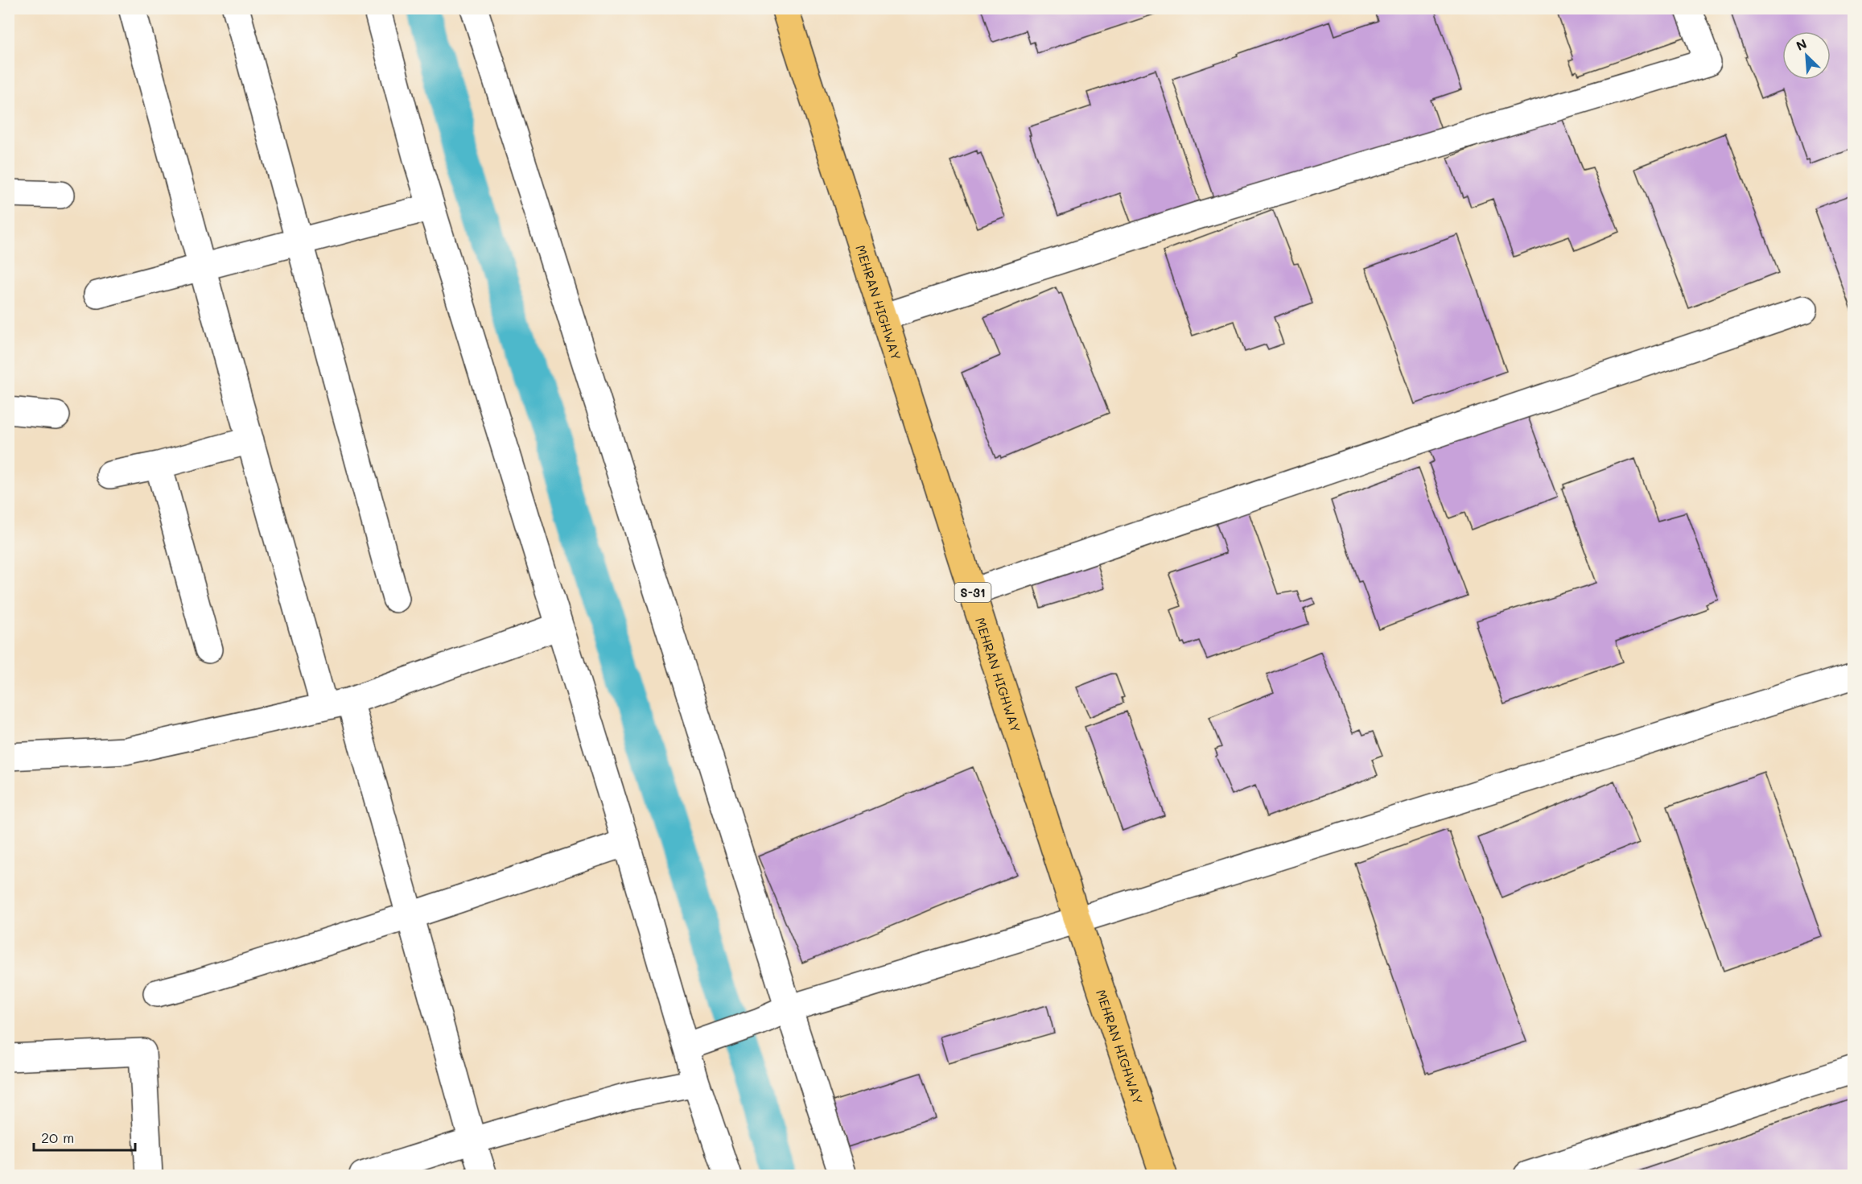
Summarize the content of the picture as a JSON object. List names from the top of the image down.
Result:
{
  "streets": {
    "main road": ["MEHRAN HIGHWAY", "S-31"]
  },
  "scale_bar": "20 m",
  "north": "top left"
}
